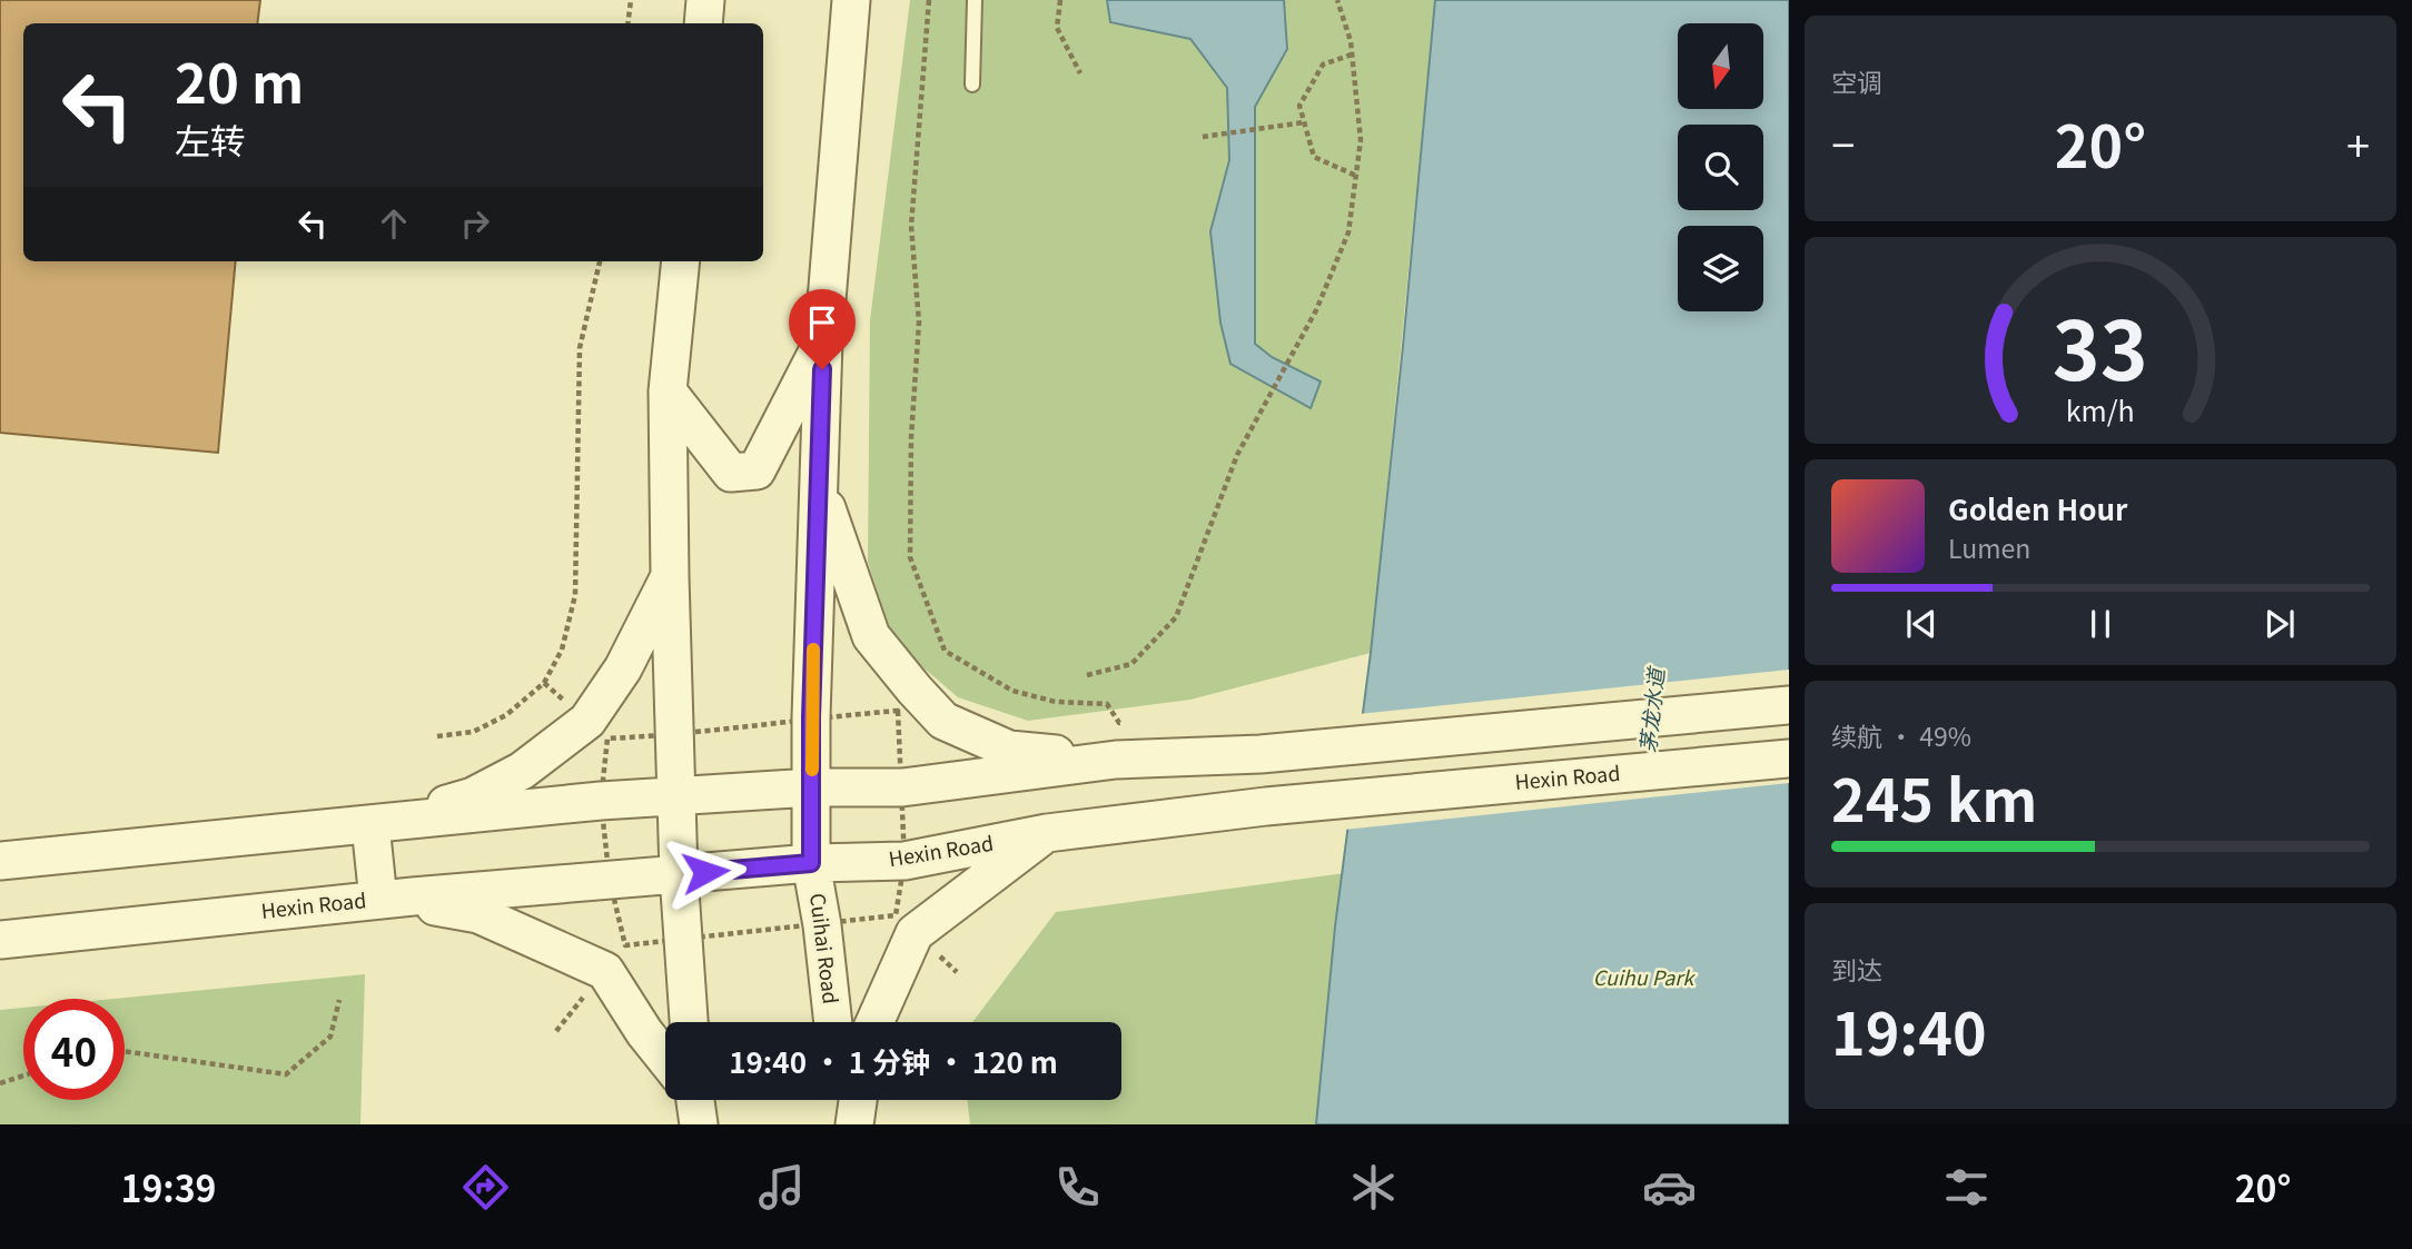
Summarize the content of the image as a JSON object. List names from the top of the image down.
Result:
{
  "streets": {
    "street": ["Hexin Road", "Cuihai Road"]
  },
  "crossings": [
    ["Hexin Road", "Cuihai Road"]
  ],
  "water": ["茅龙水道"],
  "parks": ["Cuihu Park"],
  "north": "bottom",
  "page": {
    "tile": [
      "空调",
      ["续航 · 49%", "245 km"],
      ["到达", "19:40"]
    ],
    "turn": ["20 m", "左转"],
    "heat": ["−", "20°", "+"],
    "song": ["Golden Hour", "Lumen"],
    "limit": "40",
    "trip": "19:40 · 1 分钟 · 120 m",
    "tabs": ["19:39", "20°"],
    "gauge": ["33", "km/h"]
  }
}
